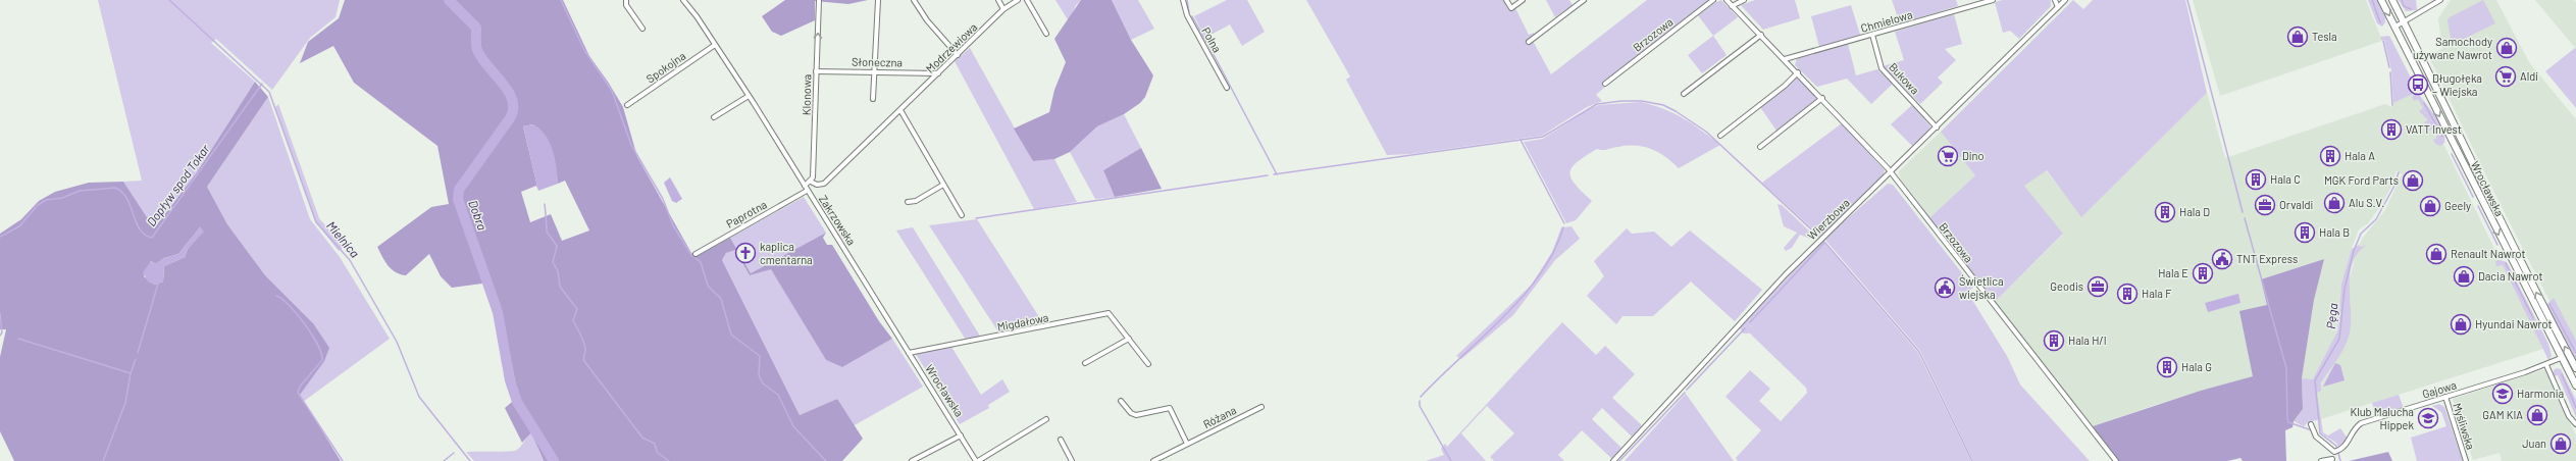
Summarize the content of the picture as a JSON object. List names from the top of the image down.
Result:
{
  "streets": {
    "main road": ["Wrocławska"],
    "street": [
      "Chmielowa",
      "Brzozowa",
      "Polna",
      "Modrzewiowa",
      "Słoneczna",
      "Spokojna",
      "Bukowa",
      "Klonowa",
      "Paprotna",
      "Wierzbowa",
      "Zakrzowska",
      "Migdałowa",
      "Gajowa",
      "Różana",
      "Myśliwska"
    ]
  },
  "crossings": [
    ["Chmielowa", "Brzozowa"],
    ["Chmielowa", "Bukowa"],
    ["Brzozowa", "Wierzbowa"],
    ["Modrzewiowa", "Słoneczna"],
    ["Modrzewiowa", "Klonowa"],
    ["Słoneczna", "Klonowa"],
    ["Spokojna", "Zakrzowska"],
    ["Bukowa", "Wierzbowa"],
    ["Wrocławska", "Zakrzowska"],
    ["Wrocławska", "Migdałowa"],
    ["Wrocławska", "Gajowa"],
    ["Paprotna", "Zakrzowska"],
    ["Zakrzowska", "Migdałowa"],
    ["Gajowa", "Myśliwska"]
  ],
  "one_way": ["Klonowa"],
  "water": [
    "Dopływ spod Tokar",
    "Dobra",
    "Mielnica",
    "Pęga"
  ],
  "places": {
    "shop": [
      "Tesla",
      "Samochody używane Nawrot",
      "MGK Ford Parts",
      "Alu S.V.",
      "Geely",
      "Renault Nawrot",
      "Dacia Nawrot",
      "Hyundai Nawrot",
      "GAM KIA",
      "Juan"
    ],
    "supermarket": ["Aldi", "Dino"],
    "bus stop": ["Długołęka – Wiejska"],
    "building": [
      "VATT Invest",
      "Hala A",
      "Hala C",
      "Hala D",
      "Hala B",
      "Hala E",
      "Hala F",
      "Hala H/I",
      "Hala G"
    ],
    "office": ["Orvaldi", "Geodis"],
    "church": ["kaplica cmentarna"],
    "public building": ["TNT Express", "Świetlica wiejska"],
    "school or university": ["Harmonia", "Klub Malucha Hippek"]
  }
}
